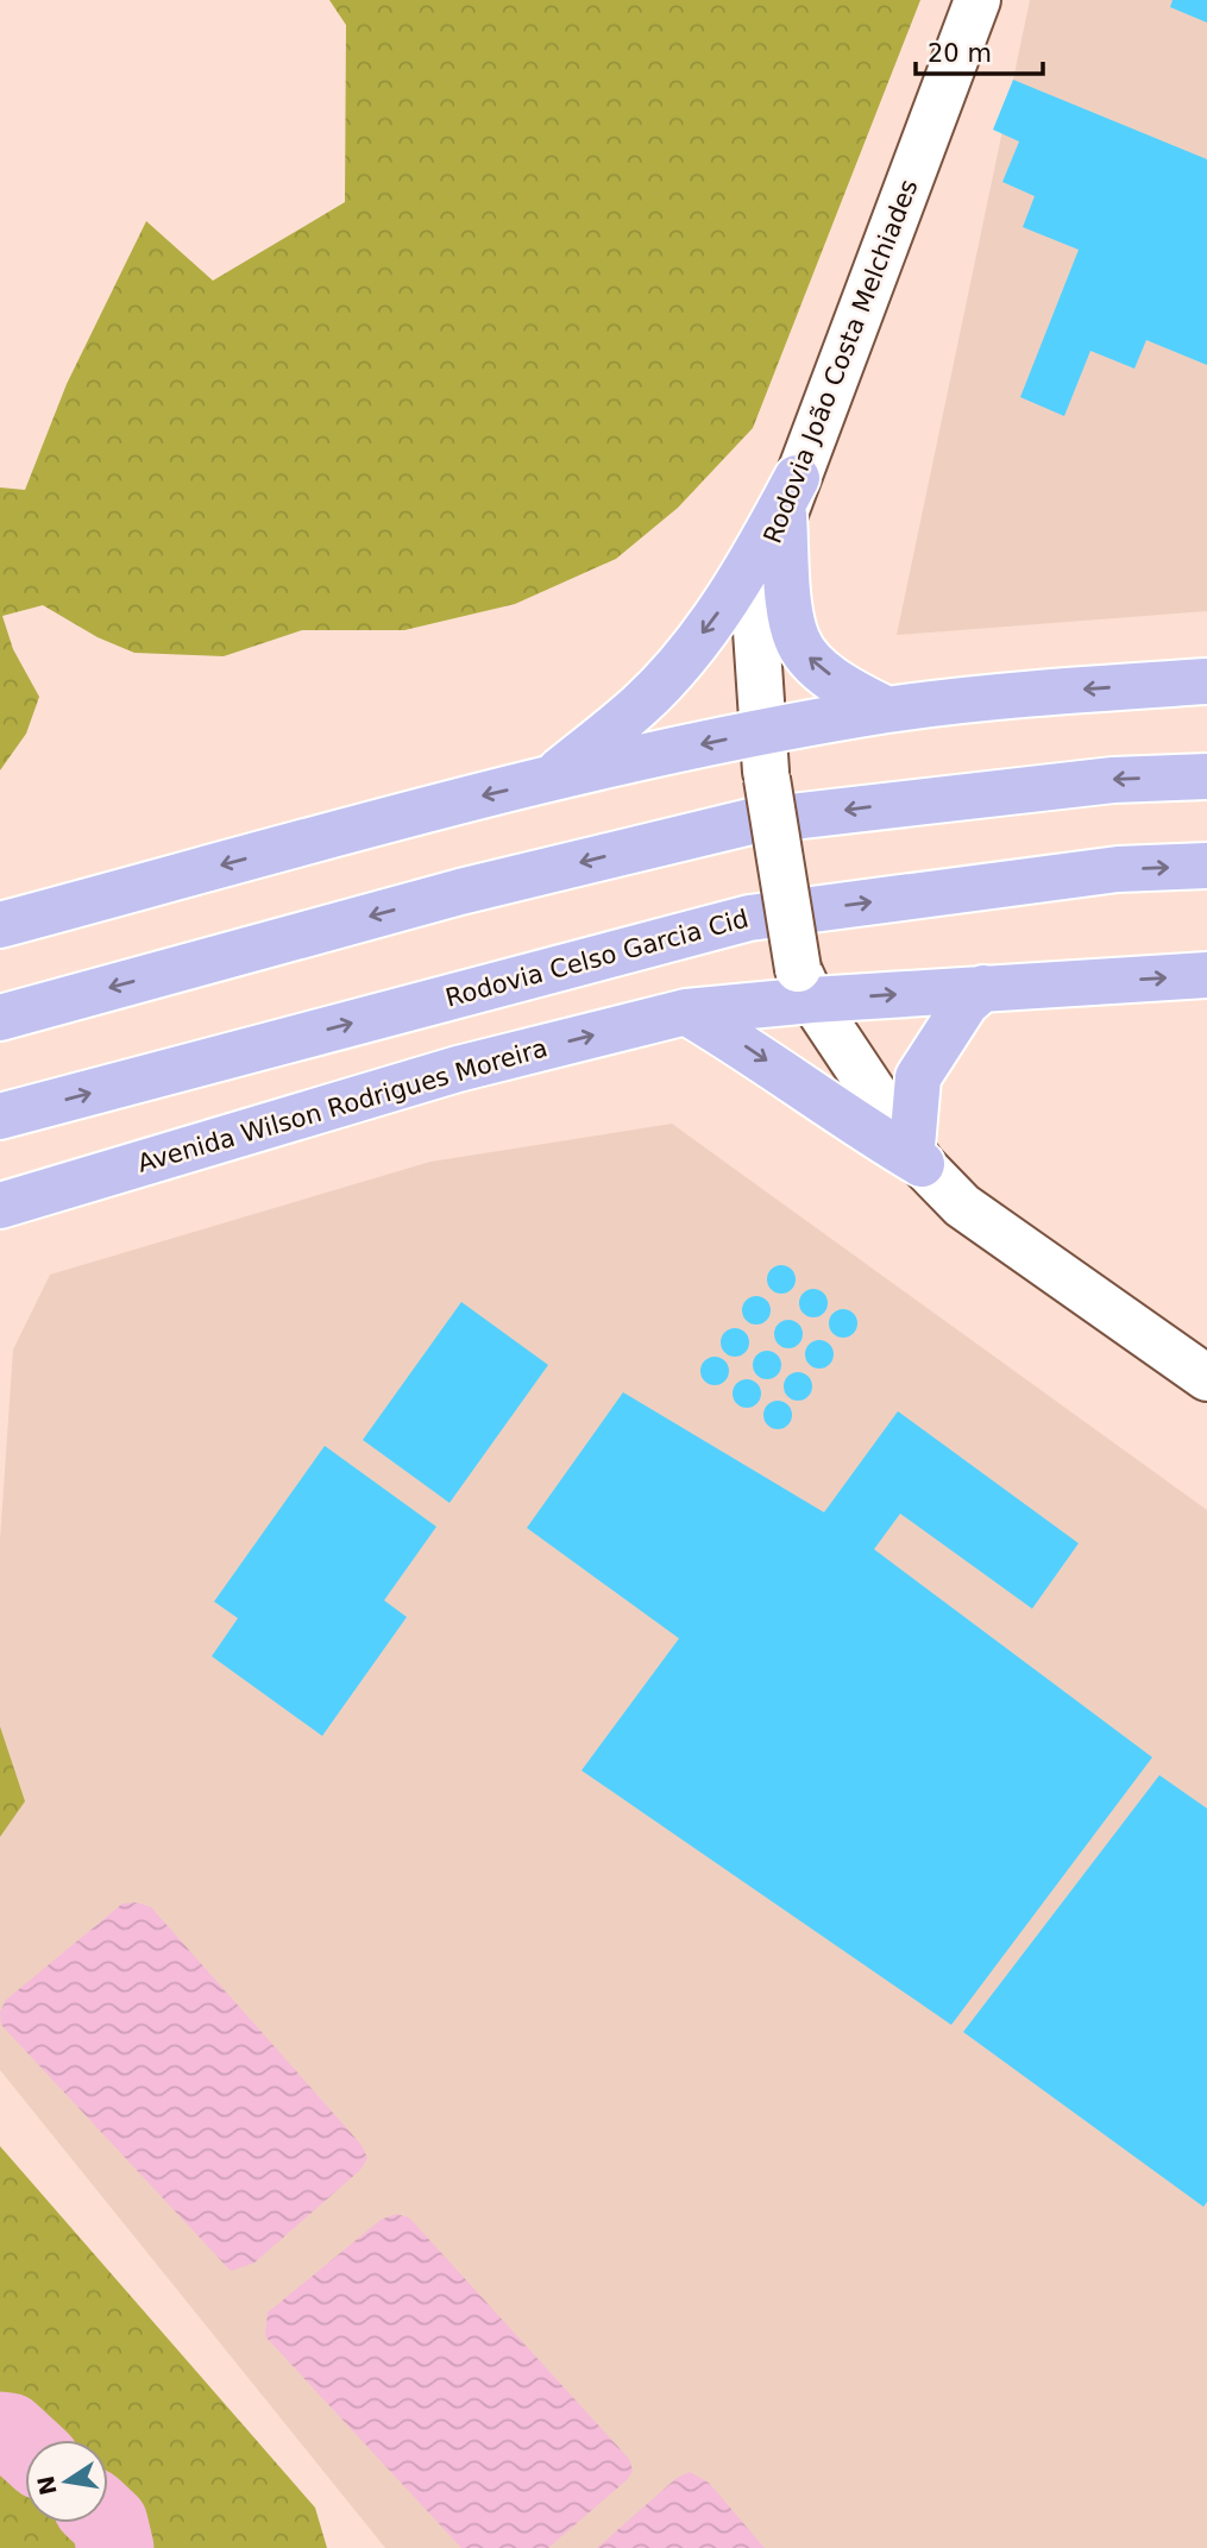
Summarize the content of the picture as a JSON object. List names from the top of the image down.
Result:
{
  "streets": {
    "highway": ["Rodovia Celso Garcia Cid", "Avenida Wilson Rodrigues Moreira"],
    "street": ["Rodovia João Costa Melchiades"]
  },
  "scale_bar": "20 m",
  "north": "left"
}
